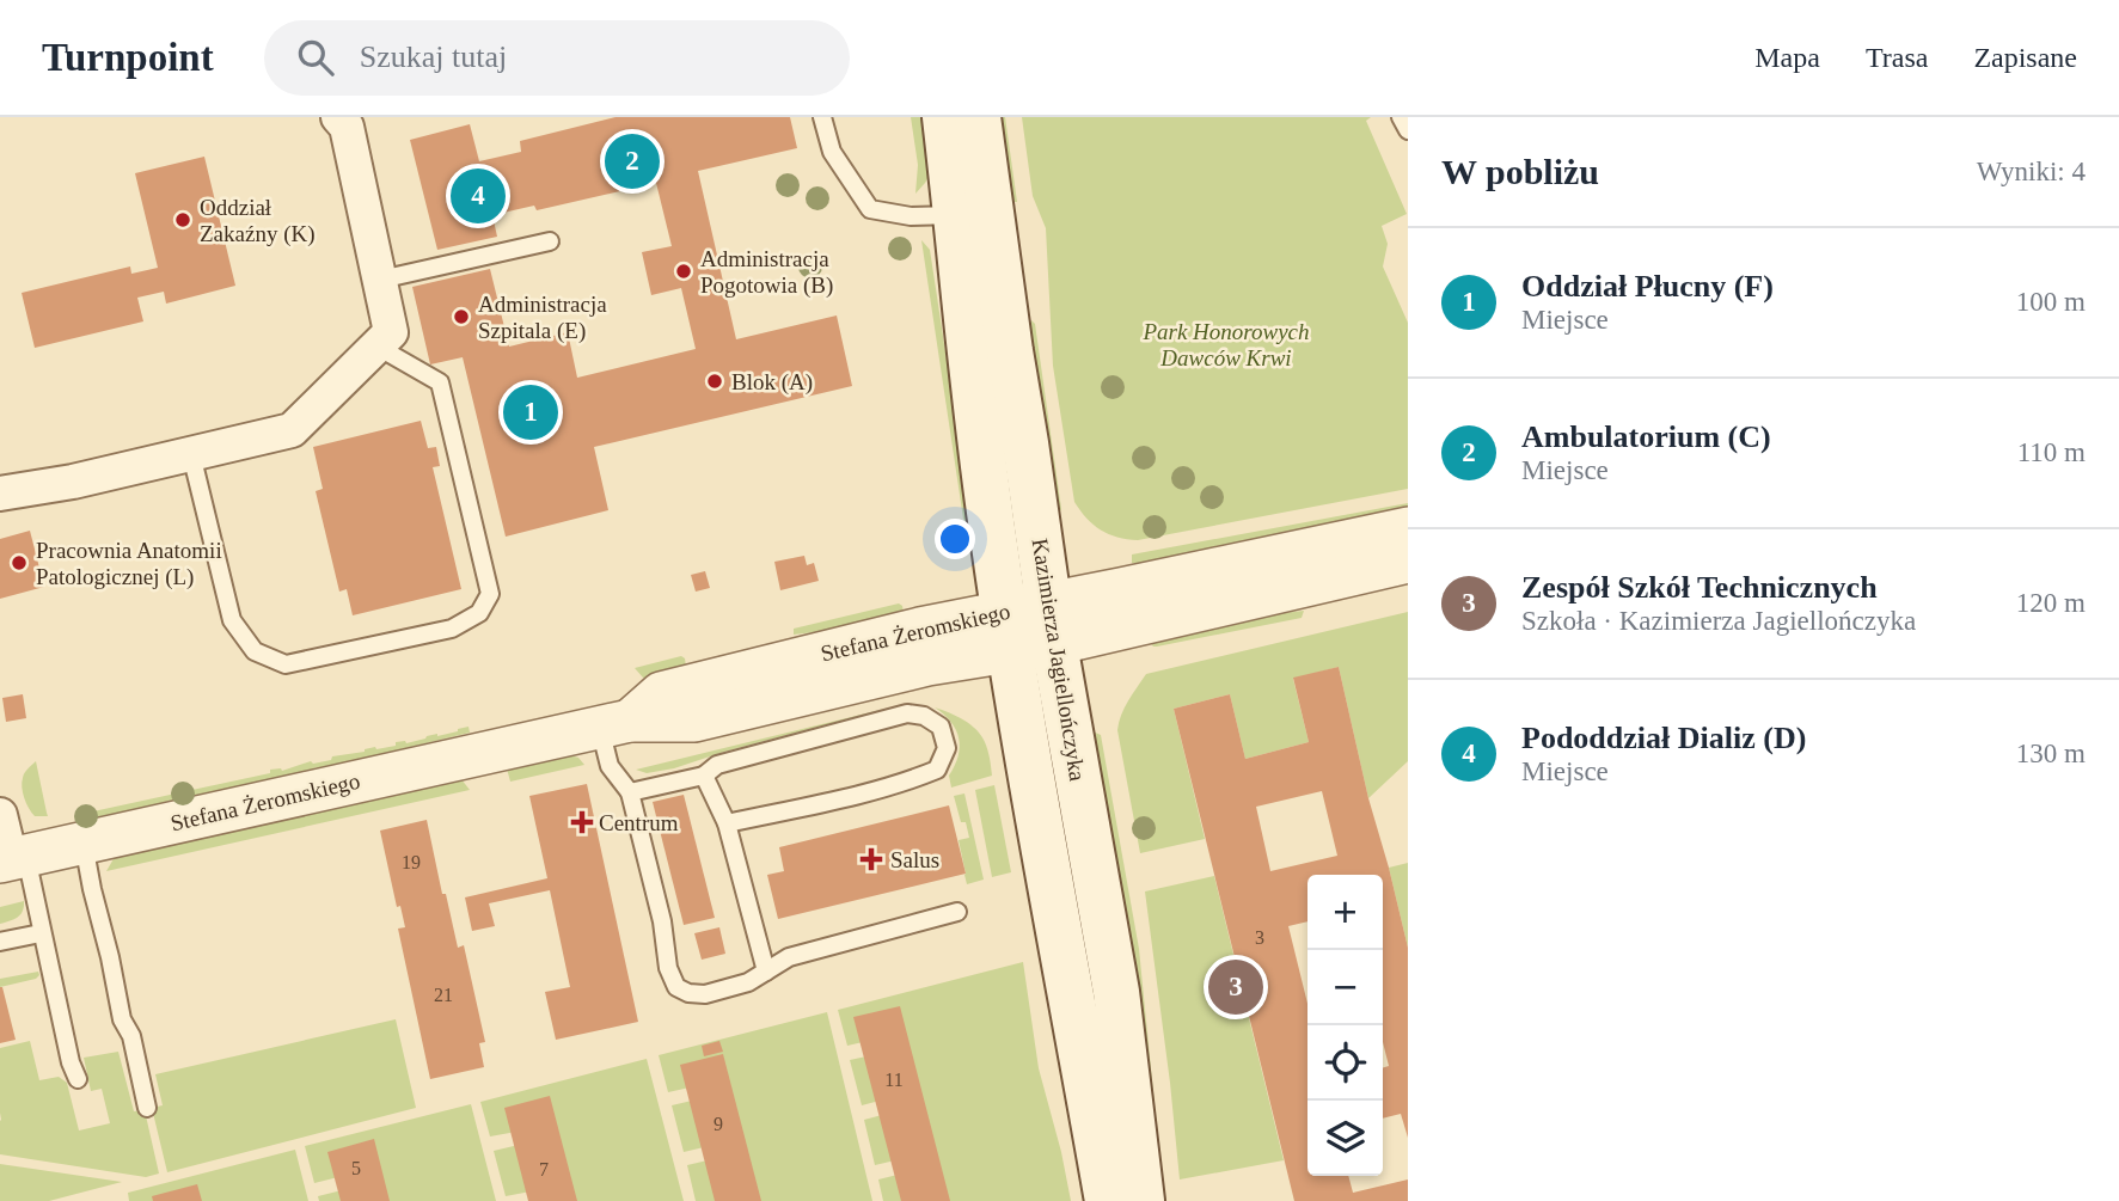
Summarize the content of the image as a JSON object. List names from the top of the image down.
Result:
{
  "streets": {
    "main road": ["Kazimierza Jagiellończyka"],
    "street": ["Stefana Żeromskiego"]
  },
  "crossings": [
    ["Stefana Żeromskiego", "Kazimierza Jagiellończyka"]
  ],
  "parks": ["Park Honorowych Dawców Krwi"],
  "places": {
    "other": [
      "Oddział Zakaźny (K)",
      "Administracja Pogotowia (B)",
      "Administracja Szpitala (E)",
      "Blok (A)",
      "Pracownia Anatomii Patologicznej (L)"
    ],
    "health": ["Centrum", "Salus"]
  },
  "house_numbers": [
    "19",
    "3",
    "21",
    "11",
    "9",
    "5",
    "7"
  ],
  "page": {
    "header": "Turnpoint",
    "search": "Szukaj tutaj",
    "nav": ["Mapa", "Trasa", "Zapisane"],
    "heading": ["W pobliżu", "Wyniki: 4"],
    "pins": [
      "2",
      "4",
      "1",
      "3"
    ],
    "list": [
      {
        "mark": "1",
        "name": "Oddział Płucny (F)",
        "note": "Miejsce",
        "value": "100 m"
      },
      {
        "mark": "2",
        "name": "Ambulatorium (C)",
        "note": "Miejsce",
        "value": "110 m"
      },
      {
        "mark": "3",
        "name": "Zespół Szkół Technicznych",
        "note": "Szkoła · Kazimierza Jagiellończyka",
        "value": "120 m"
      },
      {
        "mark": "4",
        "name": "Pododdział Dializ (D)",
        "note": "Miejsce",
        "value": "130 m"
      }
    ],
    "map_buttons": ["+", "−"]
  }
}
